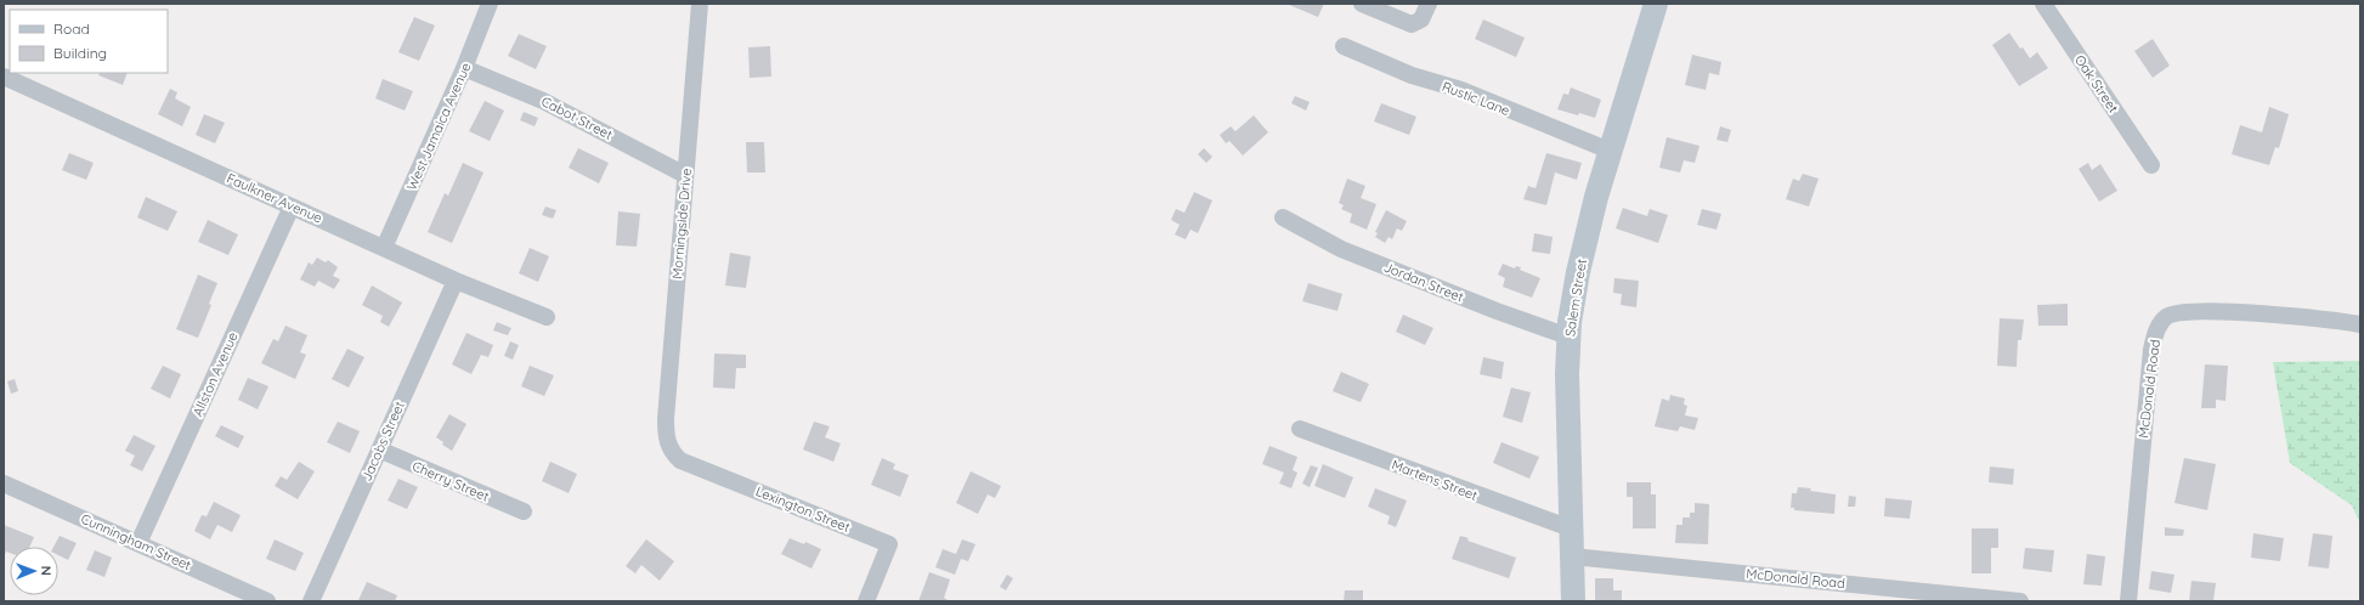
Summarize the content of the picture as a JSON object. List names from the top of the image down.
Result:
{
  "streets": {
    "street": [
      "Oak Street",
      "Rustic Lane",
      "Cabot Street",
      "West Jamaica Avenue",
      "Faulkner Avenue",
      "Morningside Drive",
      "Jordan Street",
      "Salem Street",
      "Allston Avenue",
      "McDonald Road",
      "Jacobs Street",
      "Martens Street",
      "Cherry Street",
      "Lexington Street",
      "Cunningham Street"
    ]
  },
  "crossings": [
    ["Rustic Lane", "Salem Street"],
    ["Cabot Street", "West Jamaica Avenue"],
    ["Cabot Street", "Morningside Drive"],
    ["West Jamaica Avenue", "Faulkner Avenue"],
    ["Faulkner Avenue", "Allston Avenue"],
    ["Faulkner Avenue", "Jacobs Street"],
    ["Morningside Drive", "Lexington Street"],
    ["Jordan Street", "Salem Street"],
    ["Salem Street", "McDonald Road"],
    ["Salem Street", "Martens Street"],
    ["Allston Avenue", "Cunningham Street"],
    ["Jacobs Street", "Cherry Street"]
  ],
  "legend": ["Road", "Building"],
  "north": "right"
}
